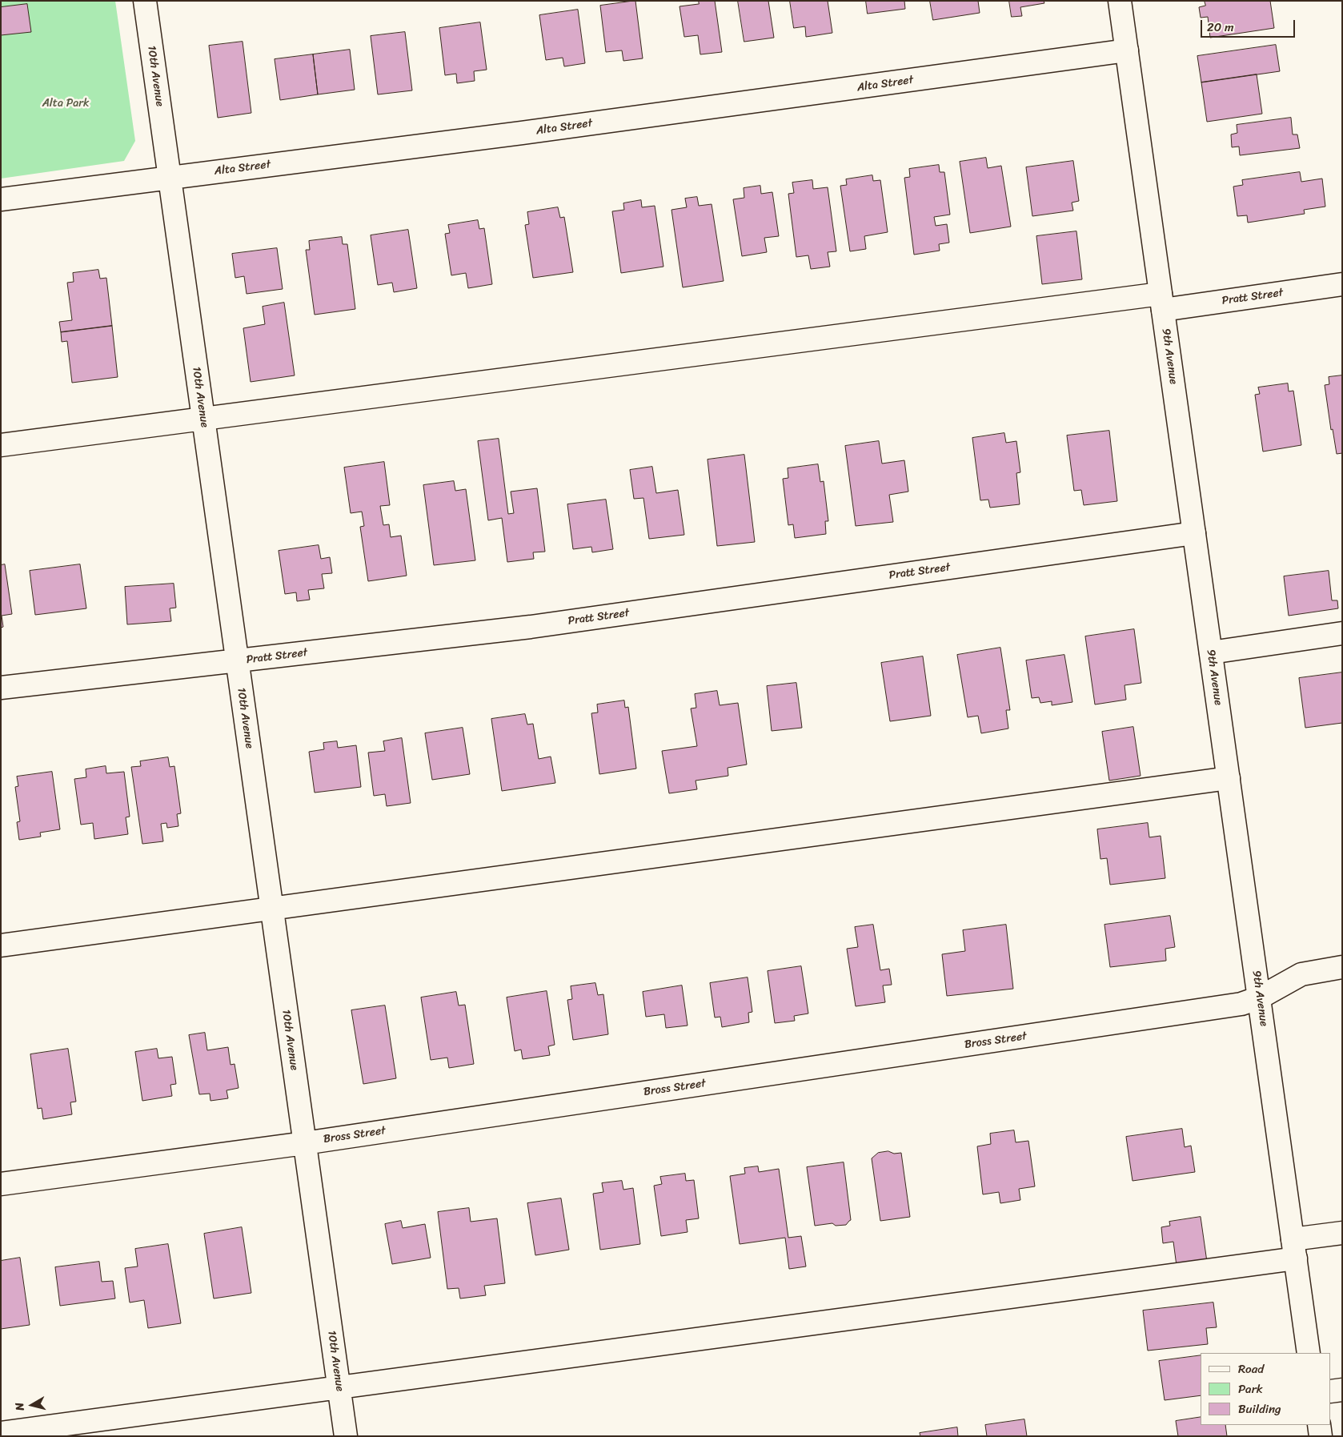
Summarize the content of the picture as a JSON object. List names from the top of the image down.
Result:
{
  "streets": {
    "street": [
      "10th Avenue",
      "Alta Street",
      "Pratt Street",
      "9th Avenue",
      "Bross Street"
    ]
  },
  "crossings": [
    ["10th Avenue", "Alta Street"],
    ["10th Avenue", "Pratt Street"],
    ["10th Avenue", "Bross Street"],
    ["Alta Street", "9th Avenue"],
    ["Pratt Street", "9th Avenue"],
    ["9th Avenue", "Bross Street"]
  ],
  "parks": ["Alta Park"],
  "legend": ["Road", "Park", "Building"],
  "scale_bar": "20 m",
  "north": "left"
}
